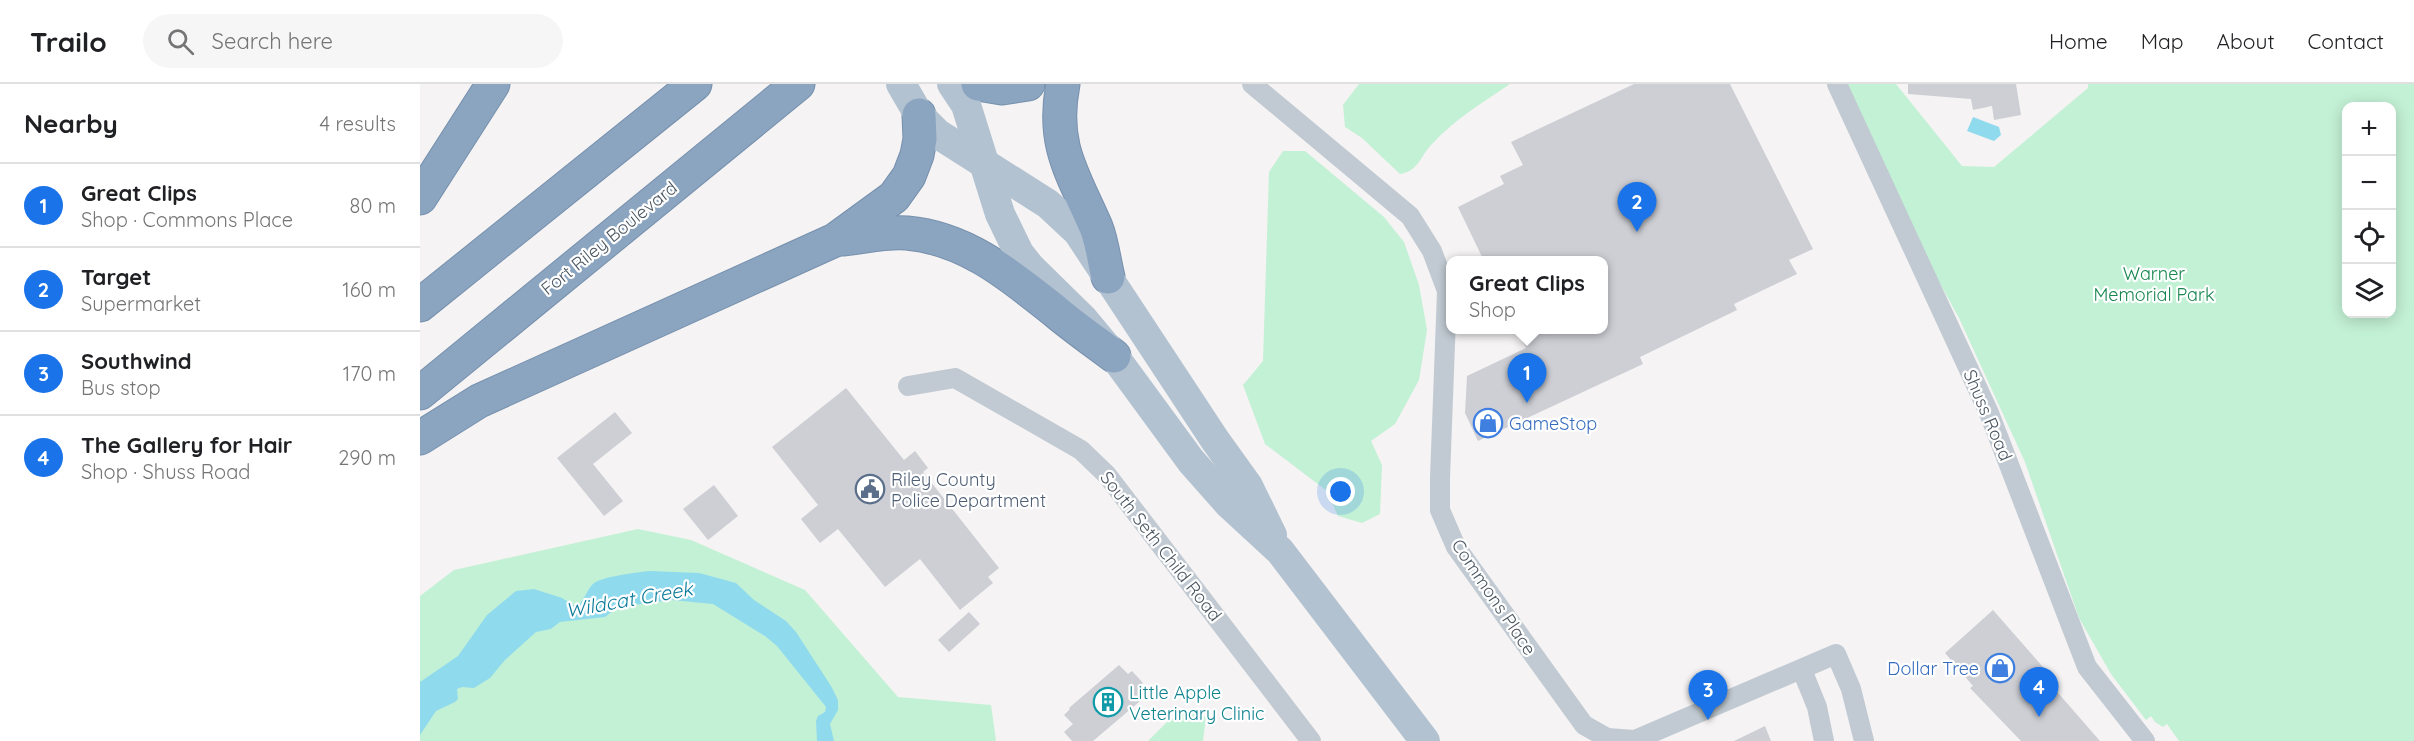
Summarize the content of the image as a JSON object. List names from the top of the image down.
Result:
{
  "streets": {
    "highway": ["Fort Riley Boulevard"],
    "street": ["Shuss Road", "South Seth Child Road", "Commons Place"]
  },
  "water": ["Wildcat Creek"],
  "parks": ["Warner Memorial Park"],
  "places": {
    "shop": ["GameStop", "Dollar Tree"],
    "public building": ["Riley County Police Department"],
    "building": ["Little Apple Veterinary Clinic"]
  },
  "page": {
    "header": "Trailo",
    "search": "Search here",
    "nav": [
      "Home",
      "Map",
      "About",
      "Contact"
    ],
    "heading": ["Nearby", "4 results"],
    "map_buttons": ["+", "−"],
    "list": [
      {
        "mark": "1",
        "name": "Great Clips",
        "note": "Shop · Commons Place",
        "value": "80 m"
      },
      {
        "mark": "2",
        "name": "Target",
        "note": "Supermarket",
        "value": "160 m"
      },
      {
        "mark": "3",
        "name": "Southwind",
        "note": "Bus stop",
        "value": "170 m"
      },
      {
        "mark": "4",
        "name": "The Gallery for Hair",
        "note": "Shop · Shuss Road",
        "value": "290 m"
      }
    ],
    "pins": [
      "2",
      "1",
      "4",
      "3"
    ],
    "popup": ["Great Clips", "Shop"]
  }
}
